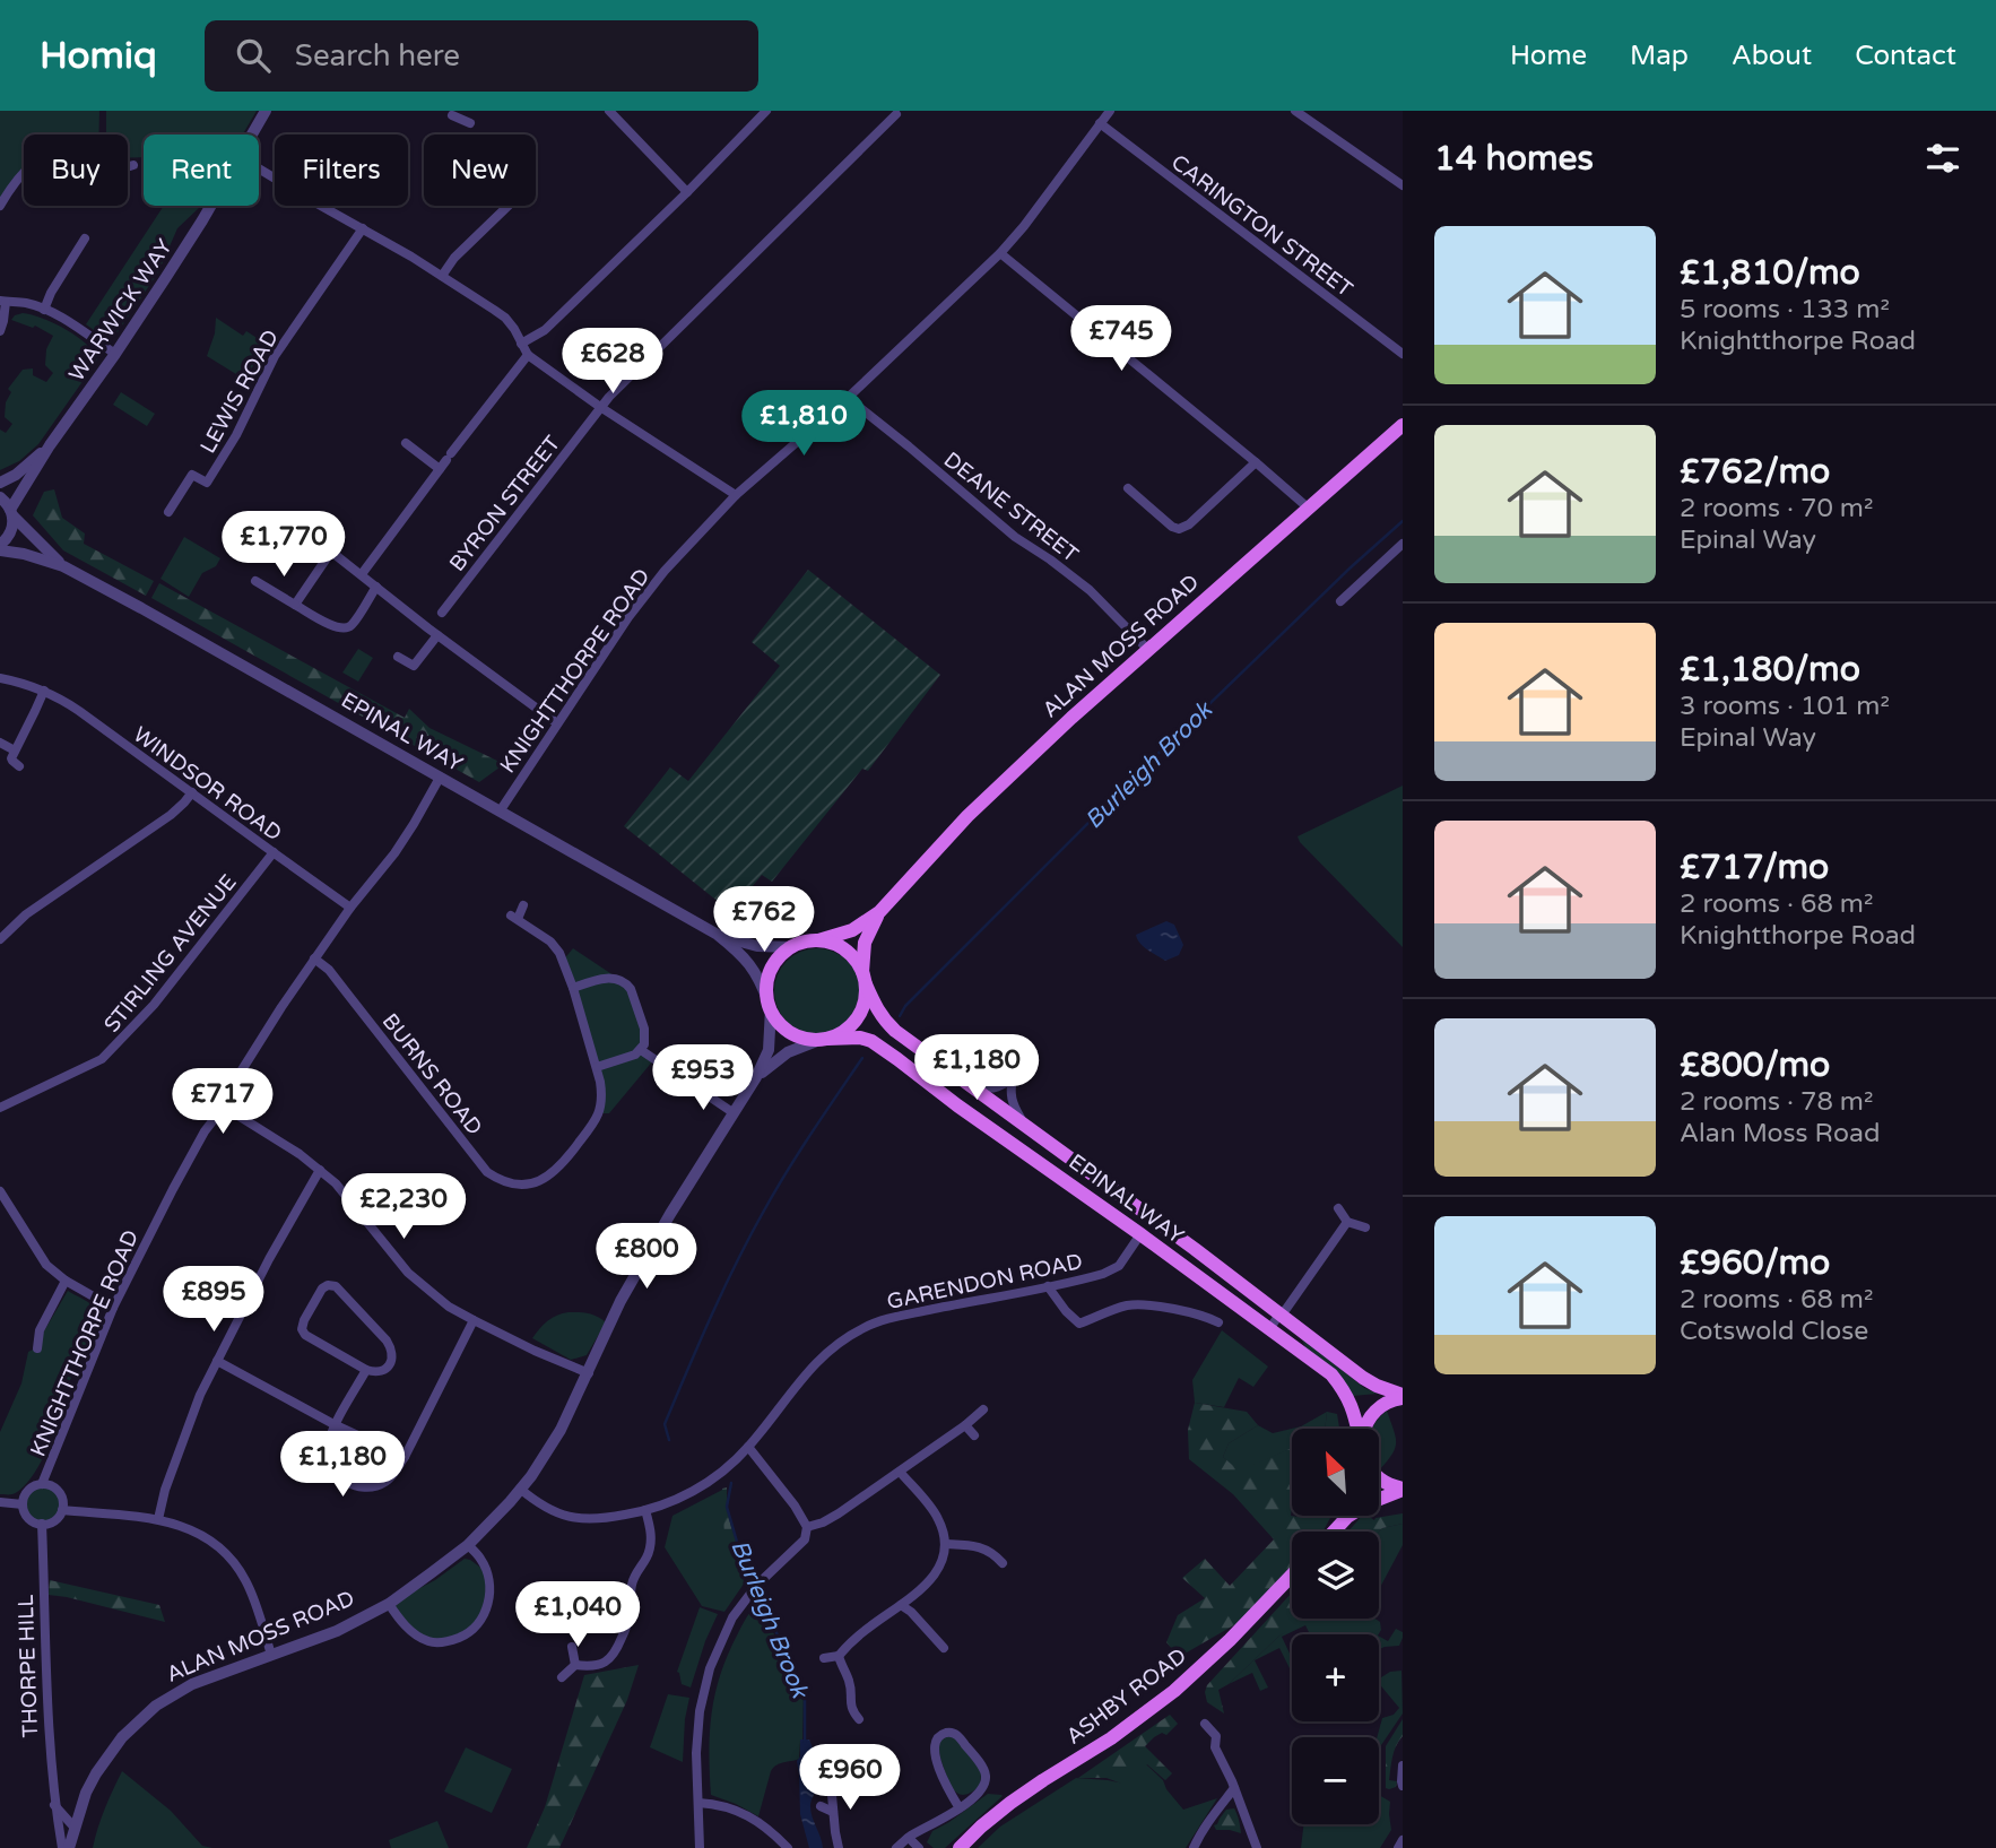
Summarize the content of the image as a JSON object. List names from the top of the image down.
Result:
{
  "streets": {
    "main road": ["ALAN MOSS ROAD", "EPINAL WAY", "ASHBY ROAD"],
    "street": [
      "CARINGTON STREET",
      "WARWICK WAY",
      "LEWIS ROAD",
      "BYRON STREET",
      "DEANE STREET",
      "KNIGHTTHORPE ROAD",
      "WINDSOR ROAD",
      "STIRLING AVENUE",
      "BURNS ROAD",
      "GARENDON ROAD",
      "THORPE HILL"
    ]
  },
  "crossings": [
    ["CARINGTON STREET", "KNIGHTTHORPE ROAD"],
    ["WARWICK WAY", "EPINAL WAY"],
    ["DEANE STREET", "ALAN MOSS ROAD"],
    ["DEANE STREET", "KNIGHTTHORPE ROAD"],
    ["ALAN MOSS ROAD", "EPINAL WAY"],
    ["ALAN MOSS ROAD", "GARENDON ROAD"],
    ["KNIGHTTHORPE ROAD", "EPINAL WAY"],
    ["KNIGHTTHORPE ROAD", "WINDSOR ROAD"],
    ["KNIGHTTHORPE ROAD", "BURNS ROAD"],
    ["KNIGHTTHORPE ROAD", "THORPE HILL"],
    ["EPINAL WAY", "GARENDON ROAD"],
    ["WINDSOR ROAD", "STIRLING AVENUE"]
  ],
  "water": ["Burleigh Brook"],
  "north": "top left",
  "page": {
    "header": "Homiq",
    "search": "Search here",
    "nav": [
      "Home",
      "Map",
      "About",
      "Contact"
    ],
    "heading": "14 homes",
    "chip": [
      "Buy",
      "Rent",
      "Filters",
      "New"
    ],
    "list": [
      {
        "name": "£1,810/mo",
        "note": "5 rooms · 133 m² · Knightthorpe Road"
      },
      {
        "name": "£762/mo",
        "note": "2 rooms · 70 m² · Epinal Way"
      },
      {
        "name": "£1,180/mo",
        "note": "3 rooms · 101 m² · Epinal Way"
      },
      {
        "name": "£717/mo",
        "note": "2 rooms · 68 m² · Knightthorpe Road"
      },
      {
        "name": "£800/mo",
        "note": "2 rooms · 78 m² · Alan Moss Road"
      },
      {
        "name": "£960/mo",
        "note": "2 rooms · 68 m² · Cotswold Close"
      }
    ],
    "price": [
      "£745",
      "£628",
      "£1,810",
      "£1,770",
      "£762",
      "£1,180",
      "£953",
      "£717",
      "£2,230",
      "£800",
      "£895",
      "£1,180",
      "£1,040",
      "£960"
    ],
    "map_buttons": ["+", "−"]
  }
}
